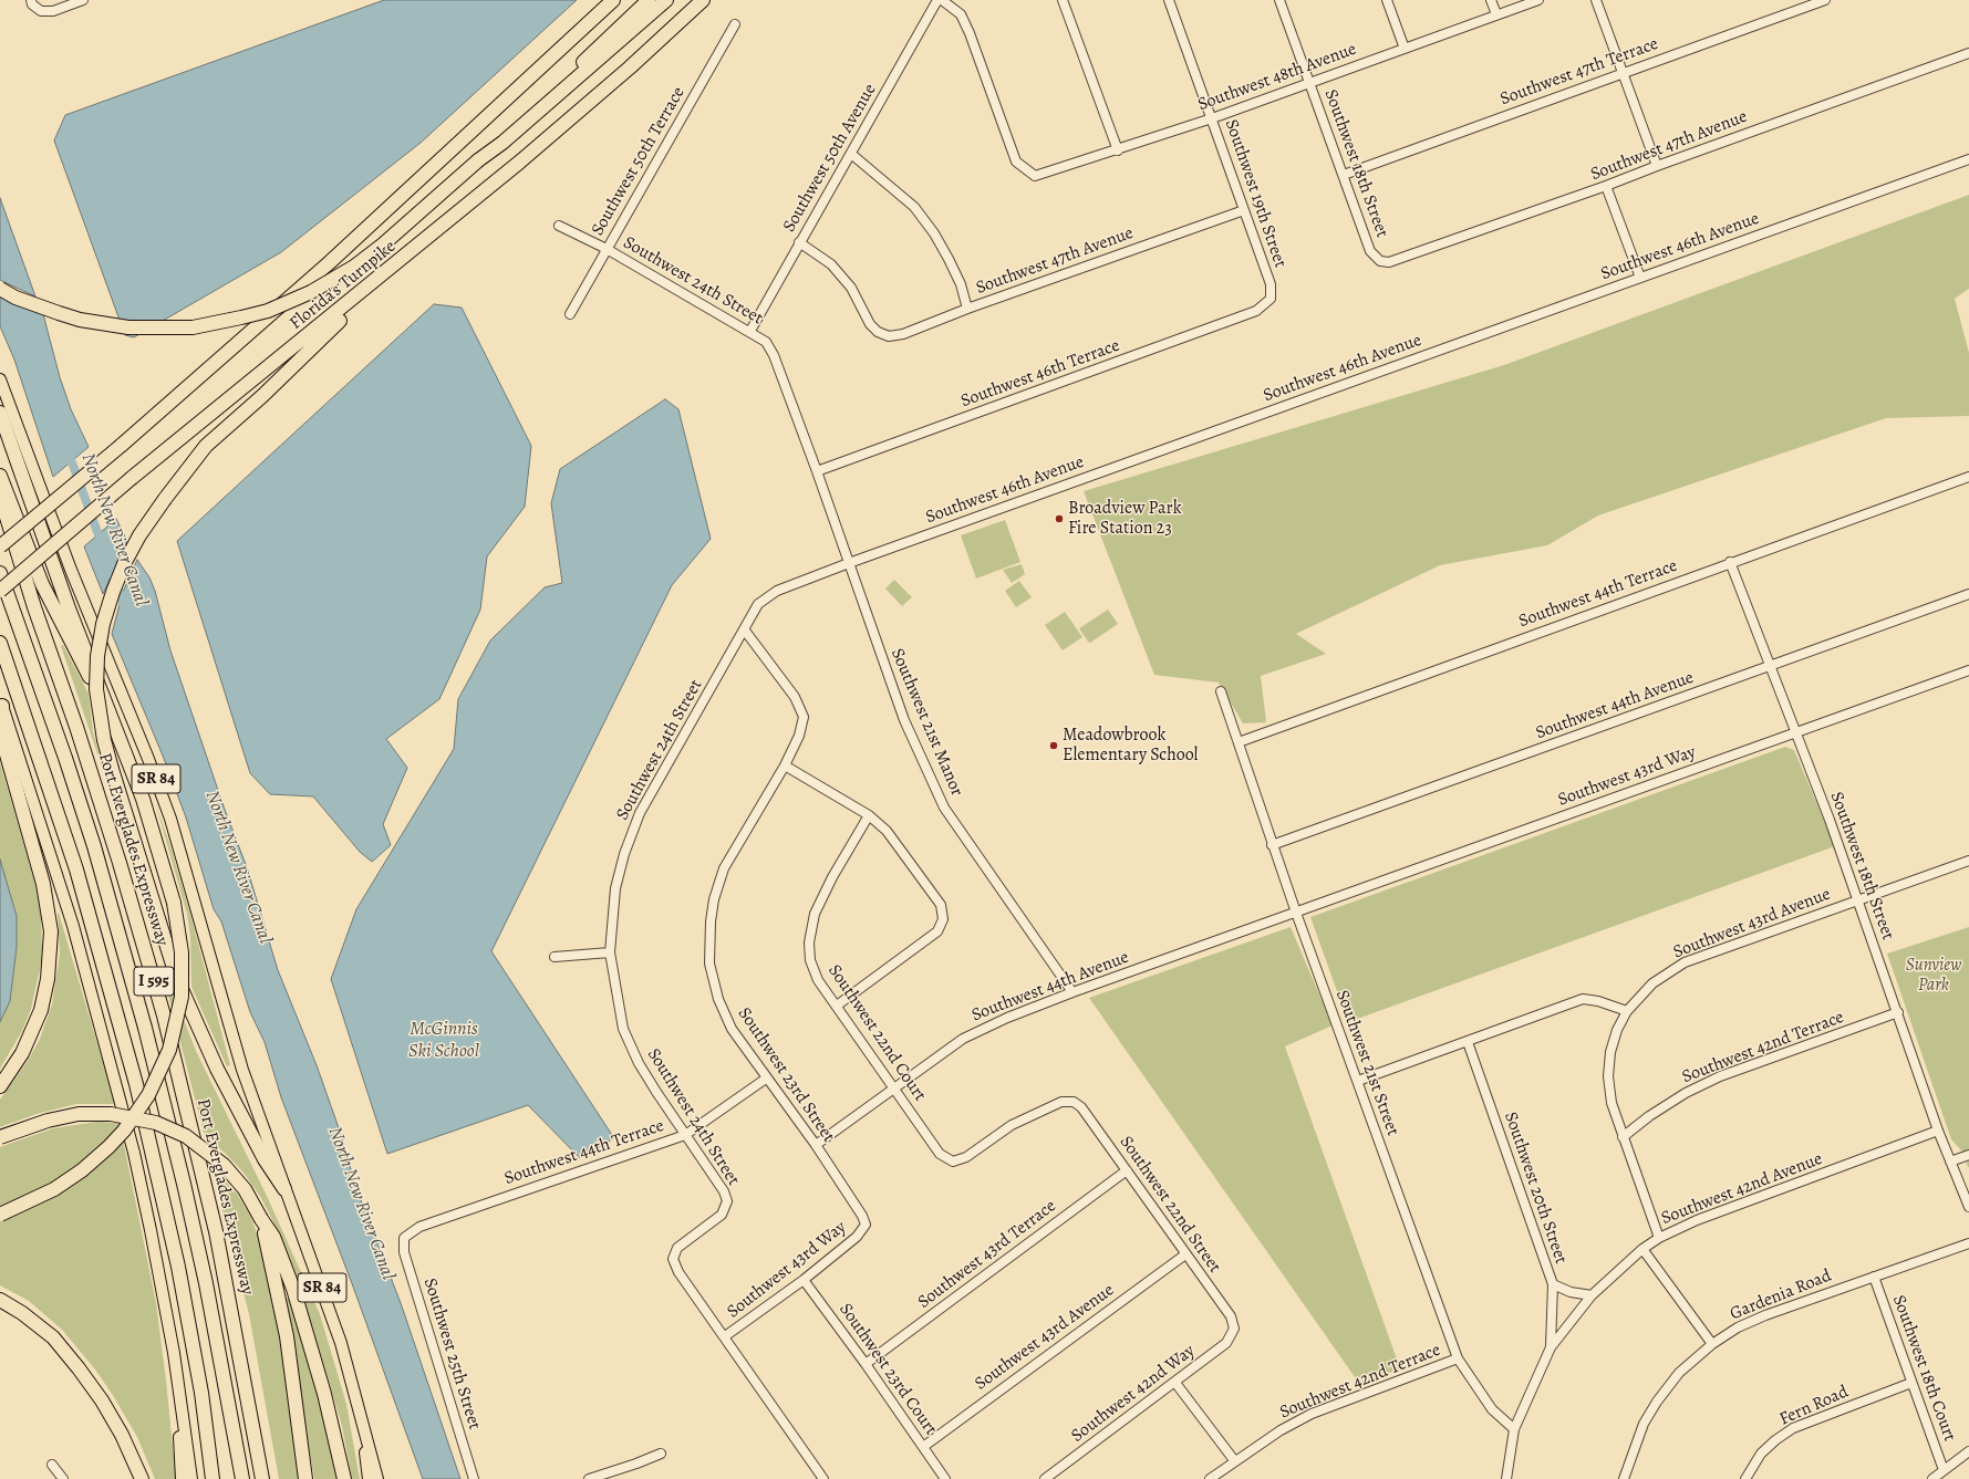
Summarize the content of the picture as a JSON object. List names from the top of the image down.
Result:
{
  "streets": {
    "highway": ["Florida's Turnpike", "Port Everglades Expressway", "I 595"],
    "main road": ["SR 84"],
    "street": [
      "Southwest 47th Terrace",
      "Southwest 48th Avenue",
      "Southwest 47th Avenue",
      "Southwest 50th Avenue",
      "Southwest 50th Terrace",
      "Southwest 18th Street",
      "Southwest 19th Street",
      "Southwest 46th Avenue",
      "Southwest 24th Street",
      "Southwest 46th Terrace",
      "Southwest 44th Terrace",
      "Southwest 44th Avenue",
      "Southwest 21st Manor",
      "Southwest 43rd Way",
      "Southwest 43rd Avenue",
      "Southwest 22nd Court",
      "Southwest 42nd Terrace",
      "Southwest 21st Street",
      "Southwest 23rd Street",
      "Southwest 20th Street",
      "Southwest 42nd Avenue",
      "Southwest 22nd Street",
      "Southwest 43rd Terrace",
      "Gardenia Road",
      "Southwest 25th Street",
      "Southwest 18th Court",
      "Southwest 23rd Court",
      "Southwest 42nd Way",
      "Fern Road"
    ]
  },
  "crossings": [
    ["Southwest 47th Terrace", "Southwest 18th Street"],
    ["Southwest 48th Avenue", "Southwest 18th Street"],
    ["Southwest 48th Avenue", "Southwest 19th Street"],
    ["Southwest 47th Avenue", "Southwest 50th Avenue"],
    ["Southwest 47th Avenue", "Southwest 18th Street"],
    ["Southwest 47th Avenue", "Southwest 19th Street"],
    ["Southwest 50th Avenue", "Southwest 24th Street"],
    ["Southwest 50th Terrace", "Southwest 24th Street"],
    ["Southwest 18th Street", "Southwest 44th Terrace"],
    ["Southwest 18th Street", "Southwest 44th Avenue"],
    ["Southwest 18th Street", "Southwest 43rd Way"],
    ["Southwest 18th Street", "Southwest 43rd Avenue"],
    ["Southwest 18th Street", "Southwest 42nd Terrace"],
    ["Southwest 18th Street", "Southwest 42nd Avenue"],
    ["Southwest 19th Street", "Southwest 46th Terrace"],
    ["Southwest 46th Avenue", "Southwest 24th Street"],
    ["Southwest 46th Avenue", "Southwest 21st Manor"],
    ["Southwest 24th Street", "Southwest 46th Terrace"],
    ["Southwest 24th Street", "Southwest 44th Terrace"],
    ["Southwest 24th Street", "Southwest 21st Manor"],
    ["Southwest 24th Street", "Southwest 43rd Way"],
    ["Southwest 44th Terrace", "Southwest 21st Street"],
    ["Southwest 44th Terrace", "Southwest 23rd Street"],
    ["Southwest 44th Terrace", "Southwest 25th Street"],
    ["Southwest 44th Avenue", "Southwest 21st Manor"],
    ["Southwest 44th Avenue", "Southwest 43rd Way"],
    ["Southwest 44th Avenue", "Southwest 22nd Court"],
    ["Southwest 44th Avenue", "Southwest 21st Street"],
    ["Southwest 44th Avenue", "Southwest 23rd Street"],
    ["Southwest 43rd Way", "Southwest 21st Street"],
    ["Southwest 43rd Way", "Southwest 23rd Street"],
    ["Southwest 43rd Way", "Southwest 23rd Court"],
    ["Southwest 43rd Avenue", "Southwest 22nd Street"],
    ["Southwest 43rd Avenue", "Southwest 23rd Court"],
    ["Southwest 22nd Court", "Southwest 22nd Street"],
    ["Southwest 42nd Terrace", "Southwest 21st Street"],
    ["Southwest 21st Street", "Southwest 42nd Avenue"],
    ["Southwest 20th Street", "Southwest 42nd Avenue"],
    ["Southwest 22nd Street", "Southwest 43rd Terrace"],
    ["Southwest 22nd Street", "Southwest 42nd Way"],
    ["Southwest 43rd Terrace", "Southwest 23rd Court"],
    ["Gardenia Road", "Southwest 18th Court"],
    ["Southwest 18th Court", "Fern Road"]
  ],
  "water": ["North New River Canal", "McGinnis Ski School"],
  "parks": ["Sunview Park"],
  "places": ["Broadview Park Fire Station 23", "Meadowbrook Elementary School"]
}
